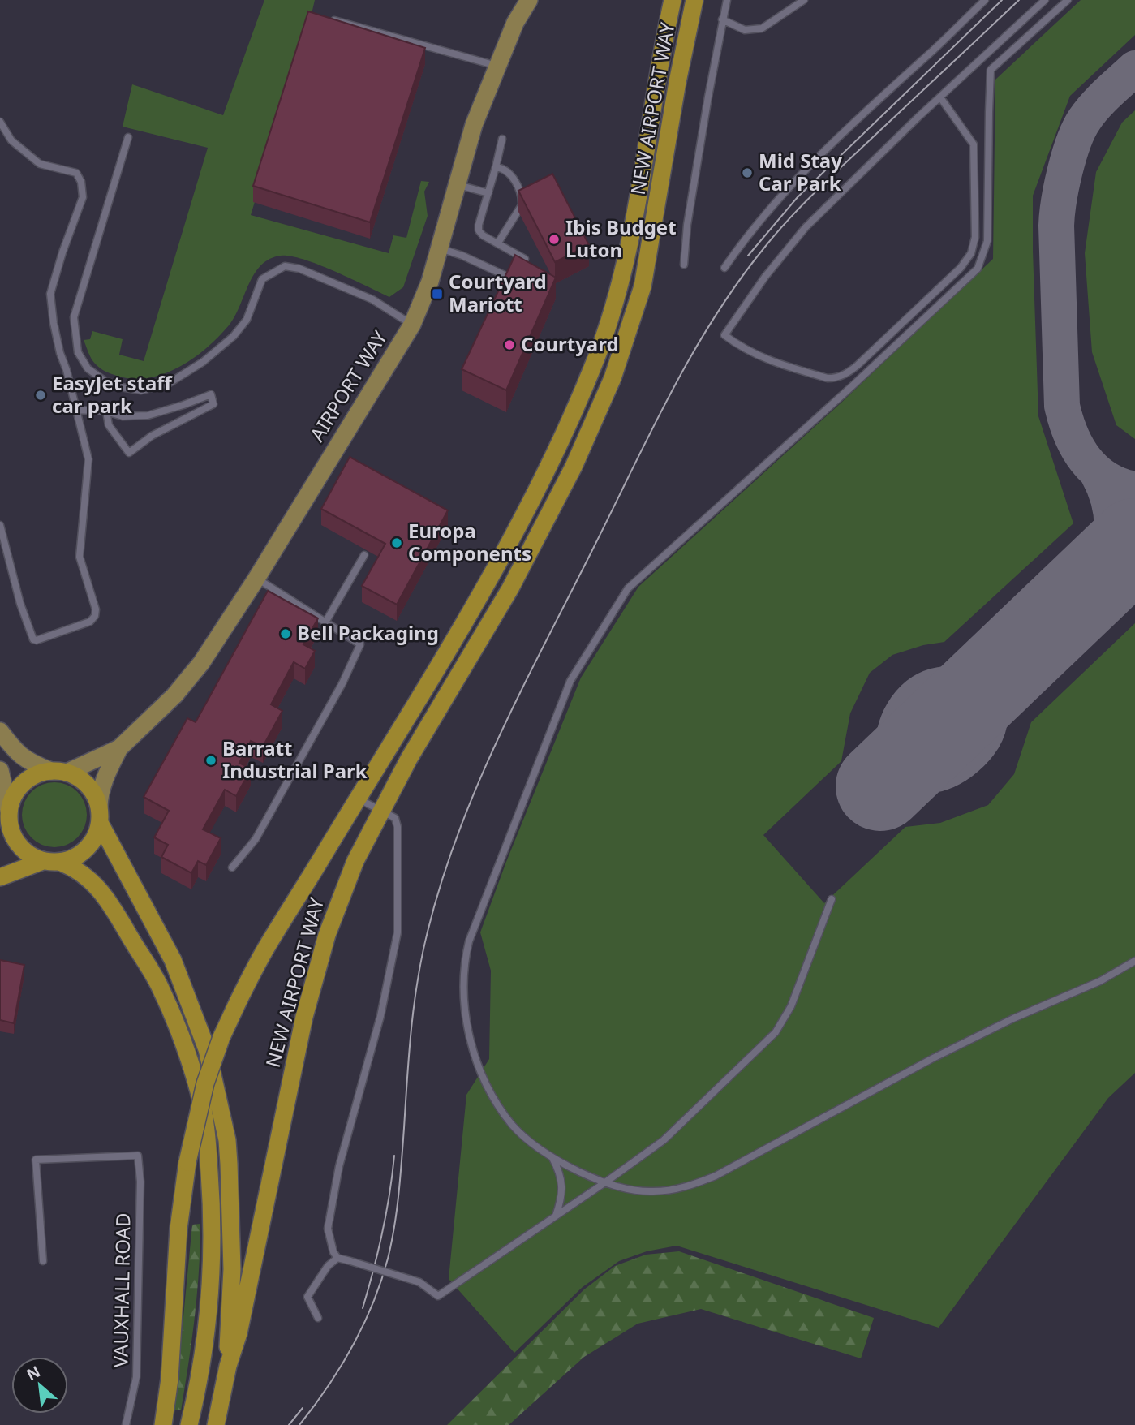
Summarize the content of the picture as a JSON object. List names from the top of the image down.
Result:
{
  "streets": {
    "highway": ["NEW AIRPORT WAY"],
    "main road": ["AIRPORT WAY"],
    "lane": ["VAUXHALL ROAD"]
  },
  "crossings": [
    ["NEW AIRPORT WAY", "AIRPORT WAY"]
  ],
  "places": {
    "other": [
      "Mid Stay Car Park",
      "Ibis Budget Luton",
      "Courtyard",
      "EasyJet staff car park",
      "Europa Components",
      "Bell Packaging",
      "Barratt Industrial Park"
    ],
    "transit": ["Courtyard Mariott"]
  },
  "north": "top left"
}
